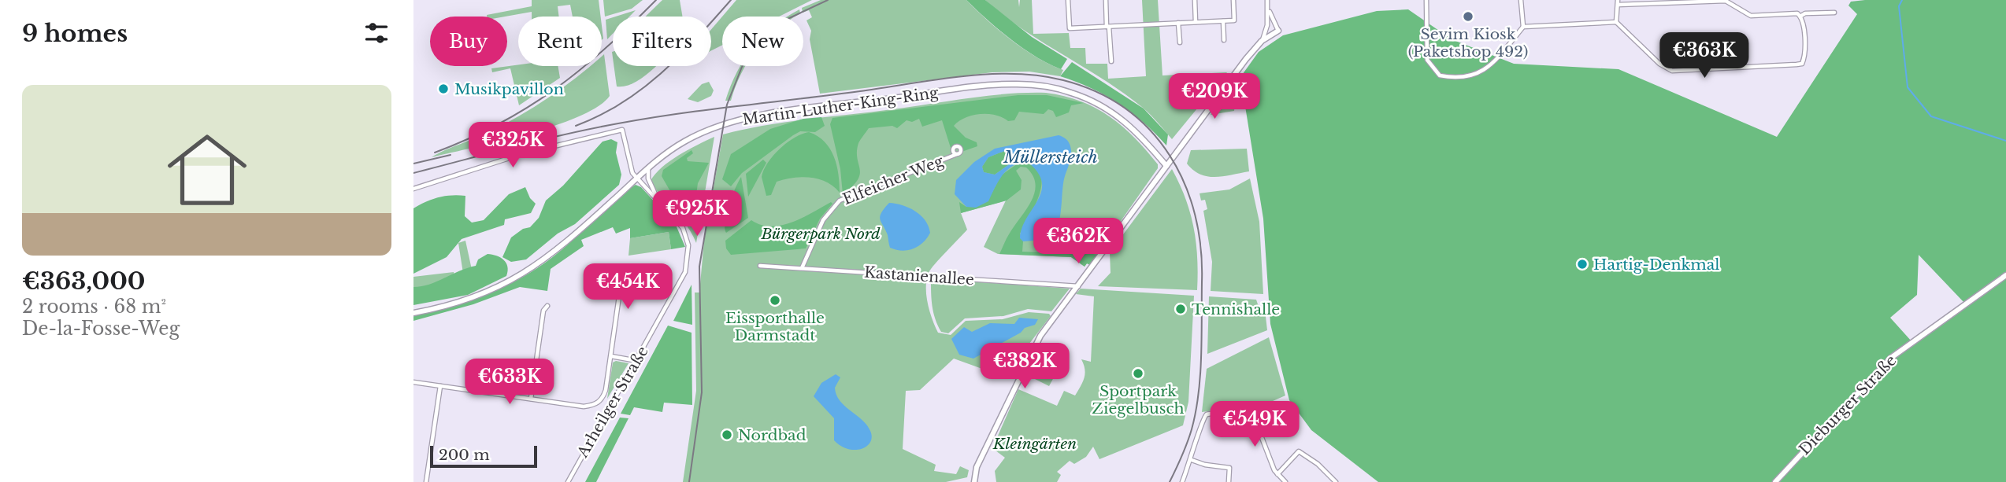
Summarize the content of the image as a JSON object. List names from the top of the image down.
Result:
{
  "streets": {
    "main road": ["Martin-Luther-King-Ring", "Dieburger Straße"],
    "street": ["Elfeicher Weg", "Kastanienallee", "Arheilger Straße"]
  },
  "crossings": [
    ["Martin-Luther-King-Ring", "Arheilger Straße"],
    ["Elfeicher Weg", "Kastanienallee"]
  ],
  "water": ["Müllersteich"],
  "parks": ["Bürgerpark Nord", "Kleingärten"],
  "places": [
    "Sevim Kiosk (Paketshop 492)",
    "Musikpavillon",
    "Hartig-Denkmal",
    "Eissporthalle Darmstadt",
    "Tennishalle",
    "Sportpark Ziegelbusch",
    "Nordbad"
  ],
  "scale_bar": "200 m",
  "page": {
    "heading": "9 homes",
    "chip": [
      "Buy",
      "Rent",
      "Filters",
      "New"
    ],
    "price": [
      "€363K",
      "€209K",
      "€325K",
      "€925K",
      "€362K",
      "€454K",
      "€382K",
      "€633K",
      "€549K"
    ],
    "list": [
      {
        "name": "€363,000",
        "note": "2 rooms · 68 m² · De-la-Fosse-Weg"
      }
    ],
    "scale": "200 m"
  }
}
